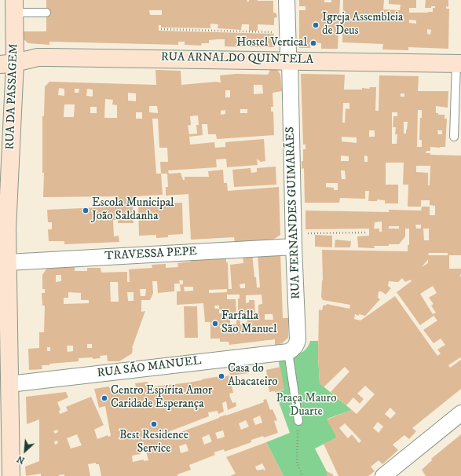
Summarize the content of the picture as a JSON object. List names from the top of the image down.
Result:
{
  "streets": {
    "street": [
      "RUA ARNALDO QUINTELA",
      "RUA DA PASSAGEM",
      "RUA FERNANDES GUIMARÃES",
      "TRAVESSA PEPE",
      "RUA SÃO MANUEL"
    ]
  },
  "crossings": [
    ["RUA ARNALDO QUINTELA", "RUA DA PASSAGEM"],
    ["RUA ARNALDO QUINTELA", "RUA FERNANDES GUIMARÃES"],
    ["RUA DA PASSAGEM", "TRAVESSA PEPE"],
    ["RUA DA PASSAGEM", "RUA SÃO MANUEL"],
    ["RUA FERNANDES GUIMARÃES", "TRAVESSA PEPE"],
    ["RUA FERNANDES GUIMARÃES", "RUA SÃO MANUEL"]
  ],
  "parks": ["Praça Mauro Duarte"],
  "places": [
    "Igreja Assembleia de Deus",
    "Hostel Vertical",
    "Escola Municipal João Saldanha",
    "Farfalla São Manuel",
    "Casa do Abacateiro",
    "Centro Espírita Amor Caridade Esperança",
    "Best Residence Service"
  ],
  "north": "bottom left"
}
